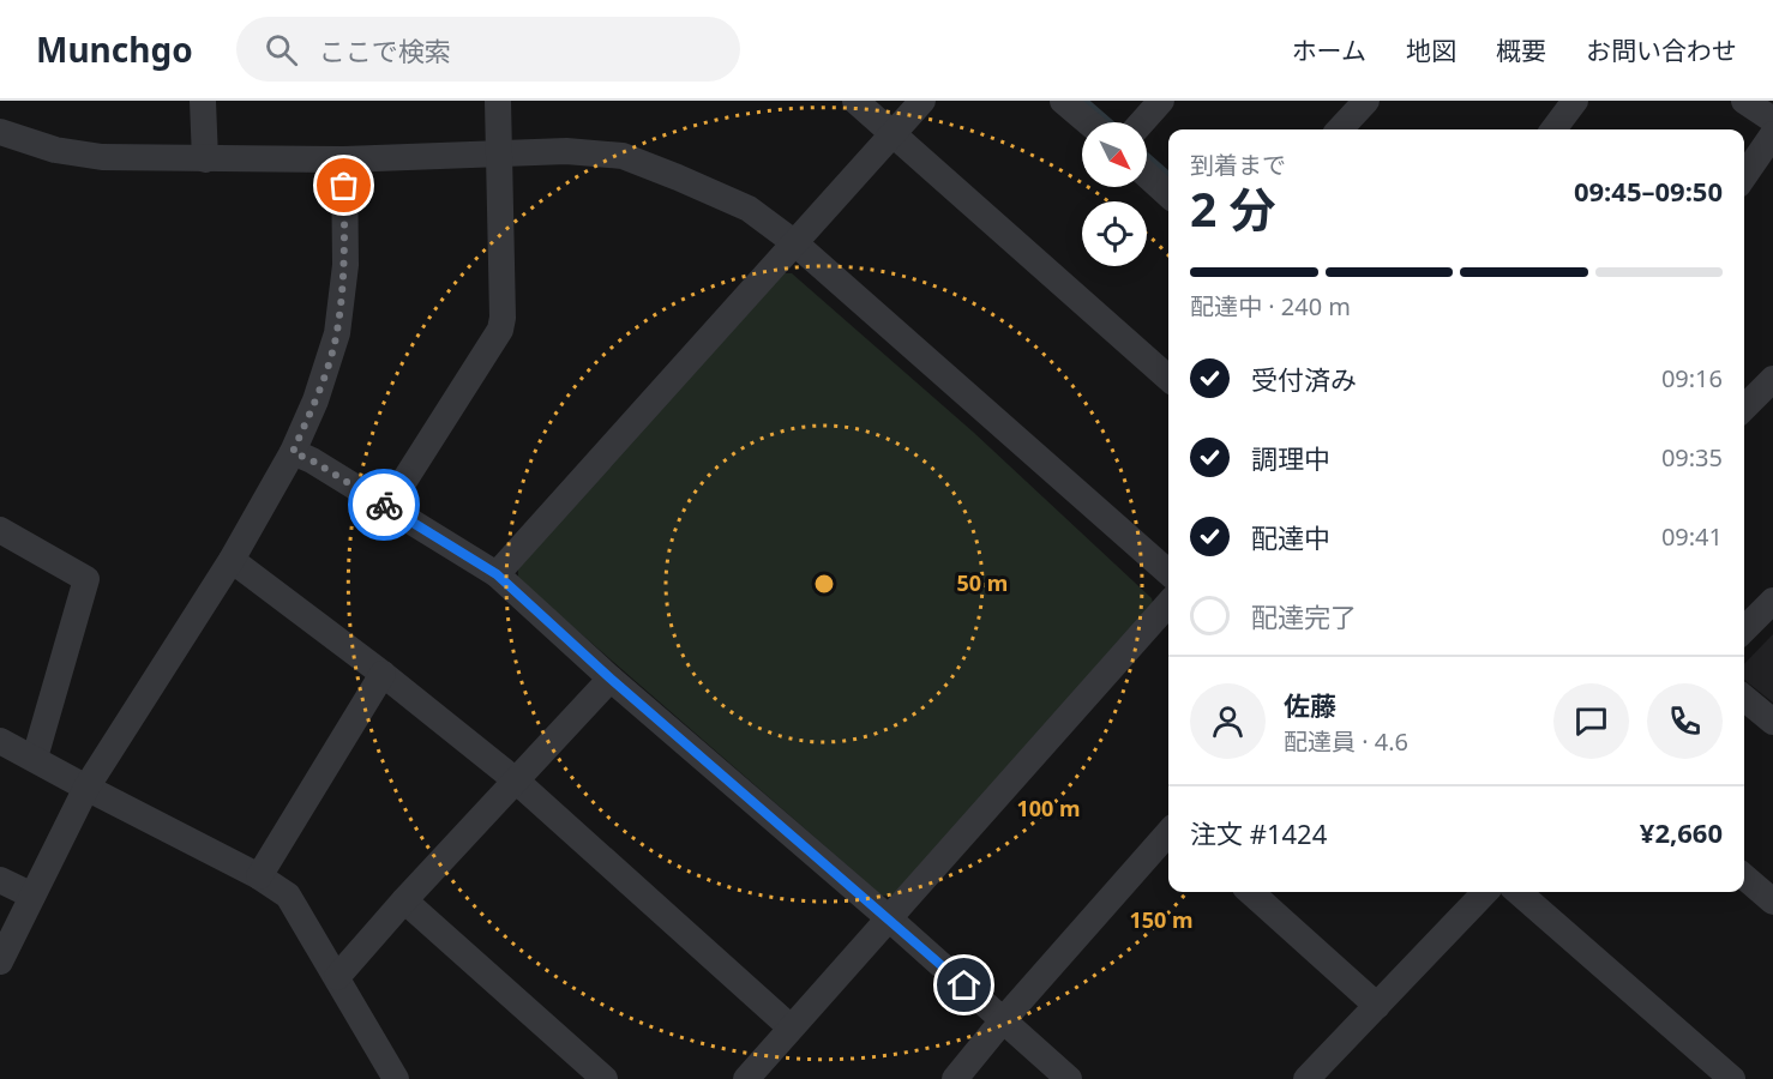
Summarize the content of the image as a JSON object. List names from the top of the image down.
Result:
{
  "north": "bottom right",
  "page": {
    "header": "Munchgo",
    "search": "ここで検索",
    "nav": [
      "ホーム",
      "地図",
      "概要",
      "お問い合わせ"
    ],
    "heading": ["2 分", "到着まで", "09:45–09:50"],
    "panel": [
      "佐藤",
      "配達員 · 4.6",
      "注文 #1424",
      "¥2,660"
    ],
    "bar": "配達中 · 240 m",
    "list": [
      ["受付済み", "09:16"],
      ["調理中", "09:35"],
      ["配達中", "09:41"],
      "配達完了"
    ]
  },
  "rings": ["50 m", "100 m", "150 m"]
}
